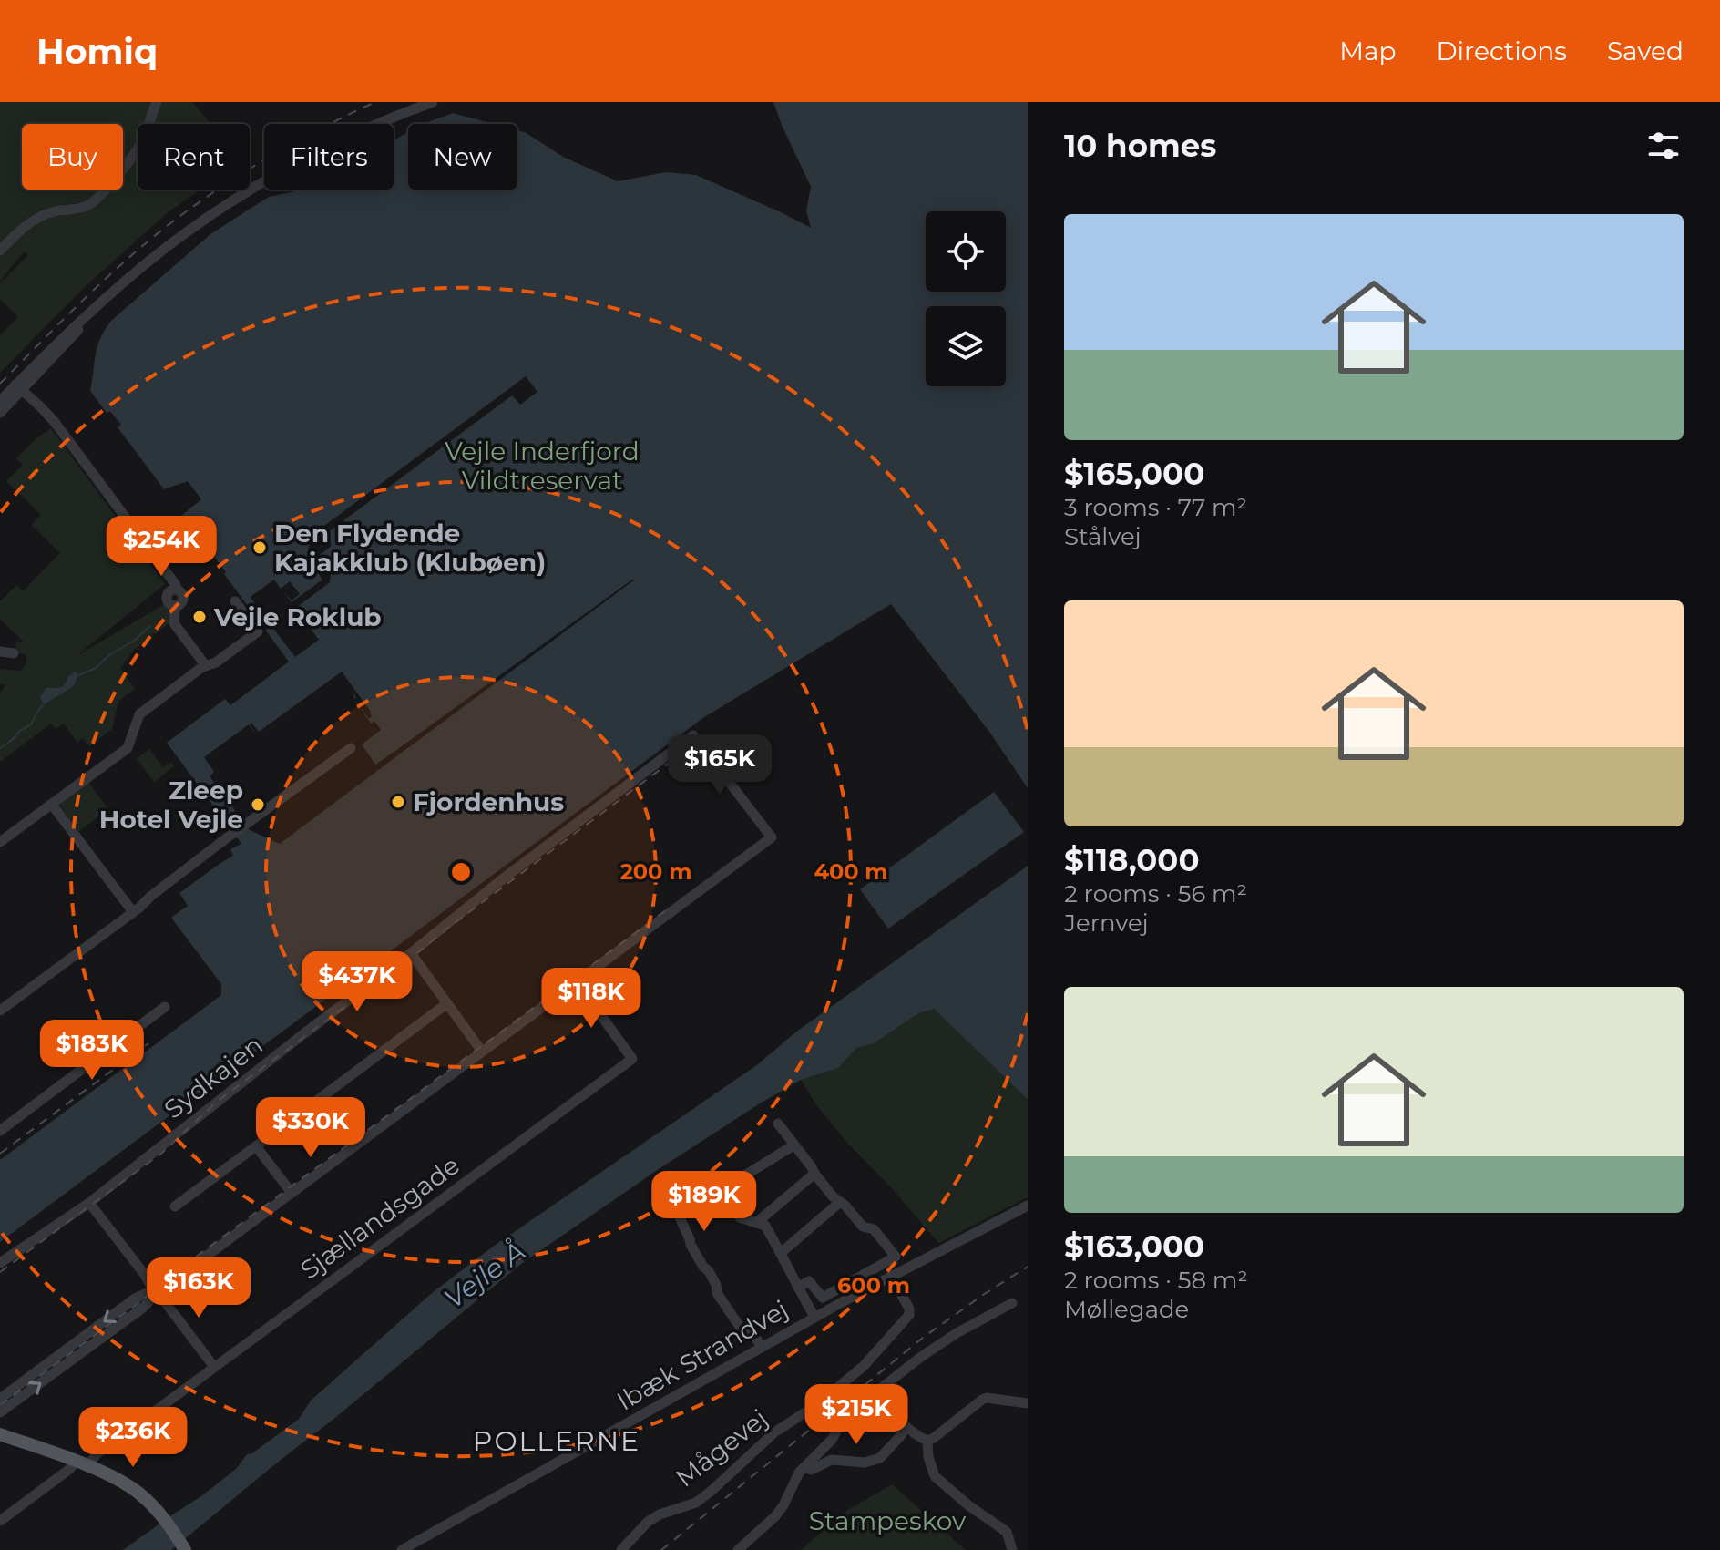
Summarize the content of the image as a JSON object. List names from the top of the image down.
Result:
{
  "streets": {
    "street": [
      "Sydkajen",
      "Sjællandsgade",
      "Ibæk Strandvej",
      "Mågevej"
    ]
  },
  "crossings": [
    ["Sydkajen", "Sjællandsgade"],
    ["Ibæk Strandvej", "Mågevej"]
  ],
  "districts": ["POLLERNE"],
  "water": ["Vejle Å"],
  "parks": ["Vejle Inderfjord Vildtreservat", "Stampeskov"],
  "places": [
    "Den Flydende Kajakklub (Klubøen)",
    "Vejle Roklub",
    "Fjordenhus",
    "Zleep Hotel Vejle"
  ],
  "page": {
    "header": "Homiq",
    "nav": ["Map", "Directions", "Saved"],
    "heading": "10 homes",
    "chip": [
      "Buy",
      "Rent",
      "Filters",
      "New"
    ],
    "list": [
      {
        "name": "$165,000",
        "note": "3 rooms · 77 m² · Stålvej"
      },
      {
        "name": "$118,000",
        "note": "2 rooms · 56 m² · Jernvej"
      },
      {
        "name": "$163,000",
        "note": "2 rooms · 58 m² · Møllegade"
      }
    ],
    "price": [
      "$254K",
      "$165K",
      "$437K",
      "$118K",
      "$183K",
      "$330K",
      "$189K",
      "$163K",
      "$215K",
      "$236K"
    ]
  },
  "rings": ["200 m", "400 m", "600 m"]
}
